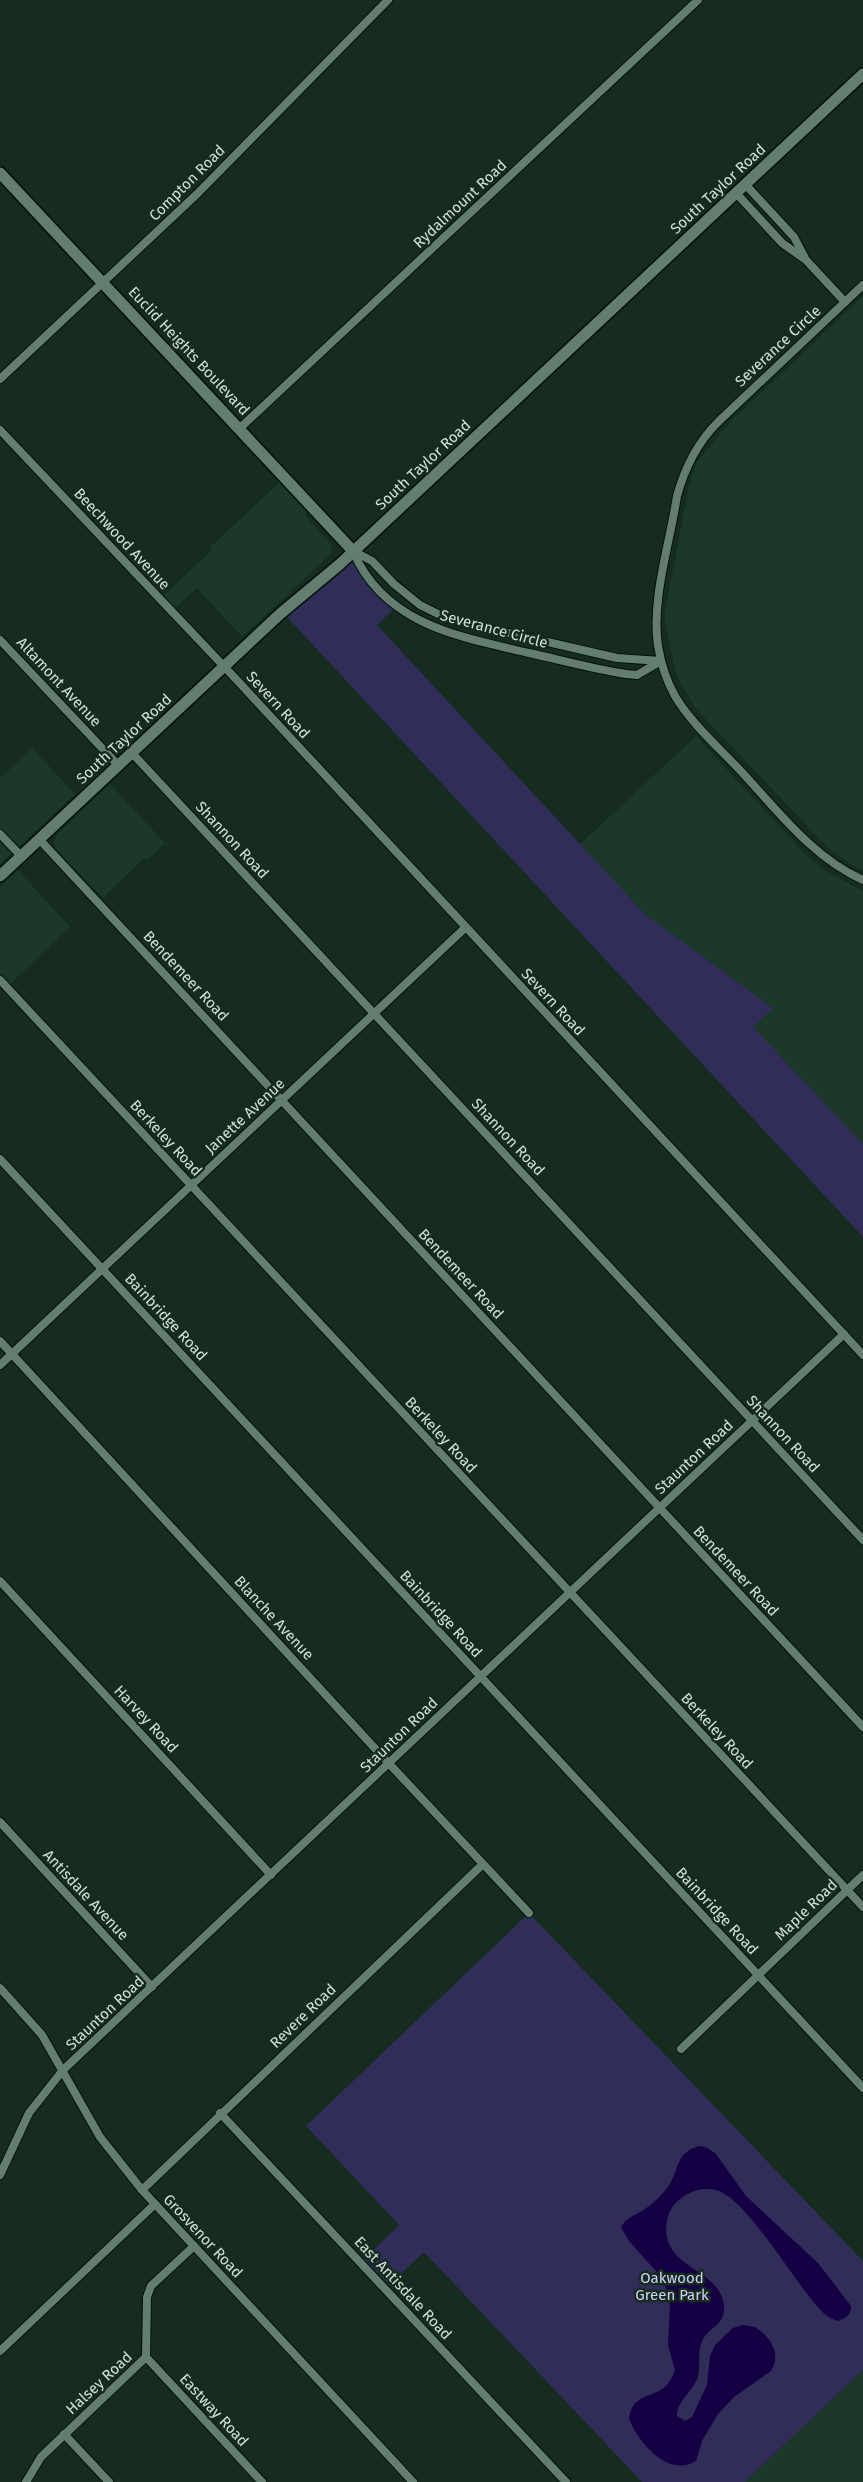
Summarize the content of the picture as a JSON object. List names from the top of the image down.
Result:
{
  "streets": {
    "main road": ["South Taylor Road", "Euclid Heights Boulevard"],
    "street": [
      "Compton Road",
      "Rydalmount Road",
      "Severance Circle",
      "Beechwood Avenue",
      "Altamont Avenue",
      "Severn Road",
      "Shannon Road",
      "Bendemeer Road",
      "Janette Avenue",
      "Berkeley Road",
      "Bainbridge Road",
      "Staunton Road",
      "Blanche Avenue",
      "Harvey Road",
      "Antisdale Avenue",
      "Maple Road",
      "Revere Road",
      "Grosvenor Road",
      "East Antisdale Road",
      "Halsey Road",
      "Eastway Road"
    ]
  },
  "crossings": [
    ["Compton Road", "Euclid Heights Boulevard"],
    ["South Taylor Road", "Severance Circle"],
    ["South Taylor Road", "Euclid Heights Boulevard"],
    ["South Taylor Road", "Beechwood Avenue"],
    ["South Taylor Road", "Altamont Avenue"],
    ["South Taylor Road", "Severn Road"],
    ["South Taylor Road", "Shannon Road"],
    ["South Taylor Road", "Bendemeer Road"],
    ["Rydalmount Road", "Euclid Heights Boulevard"],
    ["Severance Circle", "Euclid Heights Boulevard"],
    ["Beechwood Avenue", "Severn Road"],
    ["Severn Road", "Janette Avenue"],
    ["Severn Road", "Staunton Road"],
    ["Shannon Road", "Janette Avenue"],
    ["Shannon Road", "Staunton Road"],
    ["Bendemeer Road", "Janette Avenue"],
    ["Bendemeer Road", "Staunton Road"],
    ["Janette Avenue", "Berkeley Road"],
    ["Janette Avenue", "Bainbridge Road"],
    ["Janette Avenue", "Blanche Avenue"],
    ["Berkeley Road", "Staunton Road"],
    ["Berkeley Road", "Maple Road"],
    ["Bainbridge Road", "Staunton Road"],
    ["Bainbridge Road", "Maple Road"],
    ["Staunton Road", "Blanche Avenue"],
    ["Staunton Road", "Harvey Road"],
    ["Staunton Road", "Antisdale Avenue"],
    ["Staunton Road", "Grosvenor Road"],
    ["Blanche Avenue", "Revere Road"],
    ["Revere Road", "Grosvenor Road"],
    ["Revere Road", "East Antisdale Road"],
    ["Grosvenor Road", "Halsey Road"],
    ["Halsey Road", "Eastway Road"]
  ],
  "parks": ["Oakwood Green Park"]
}
